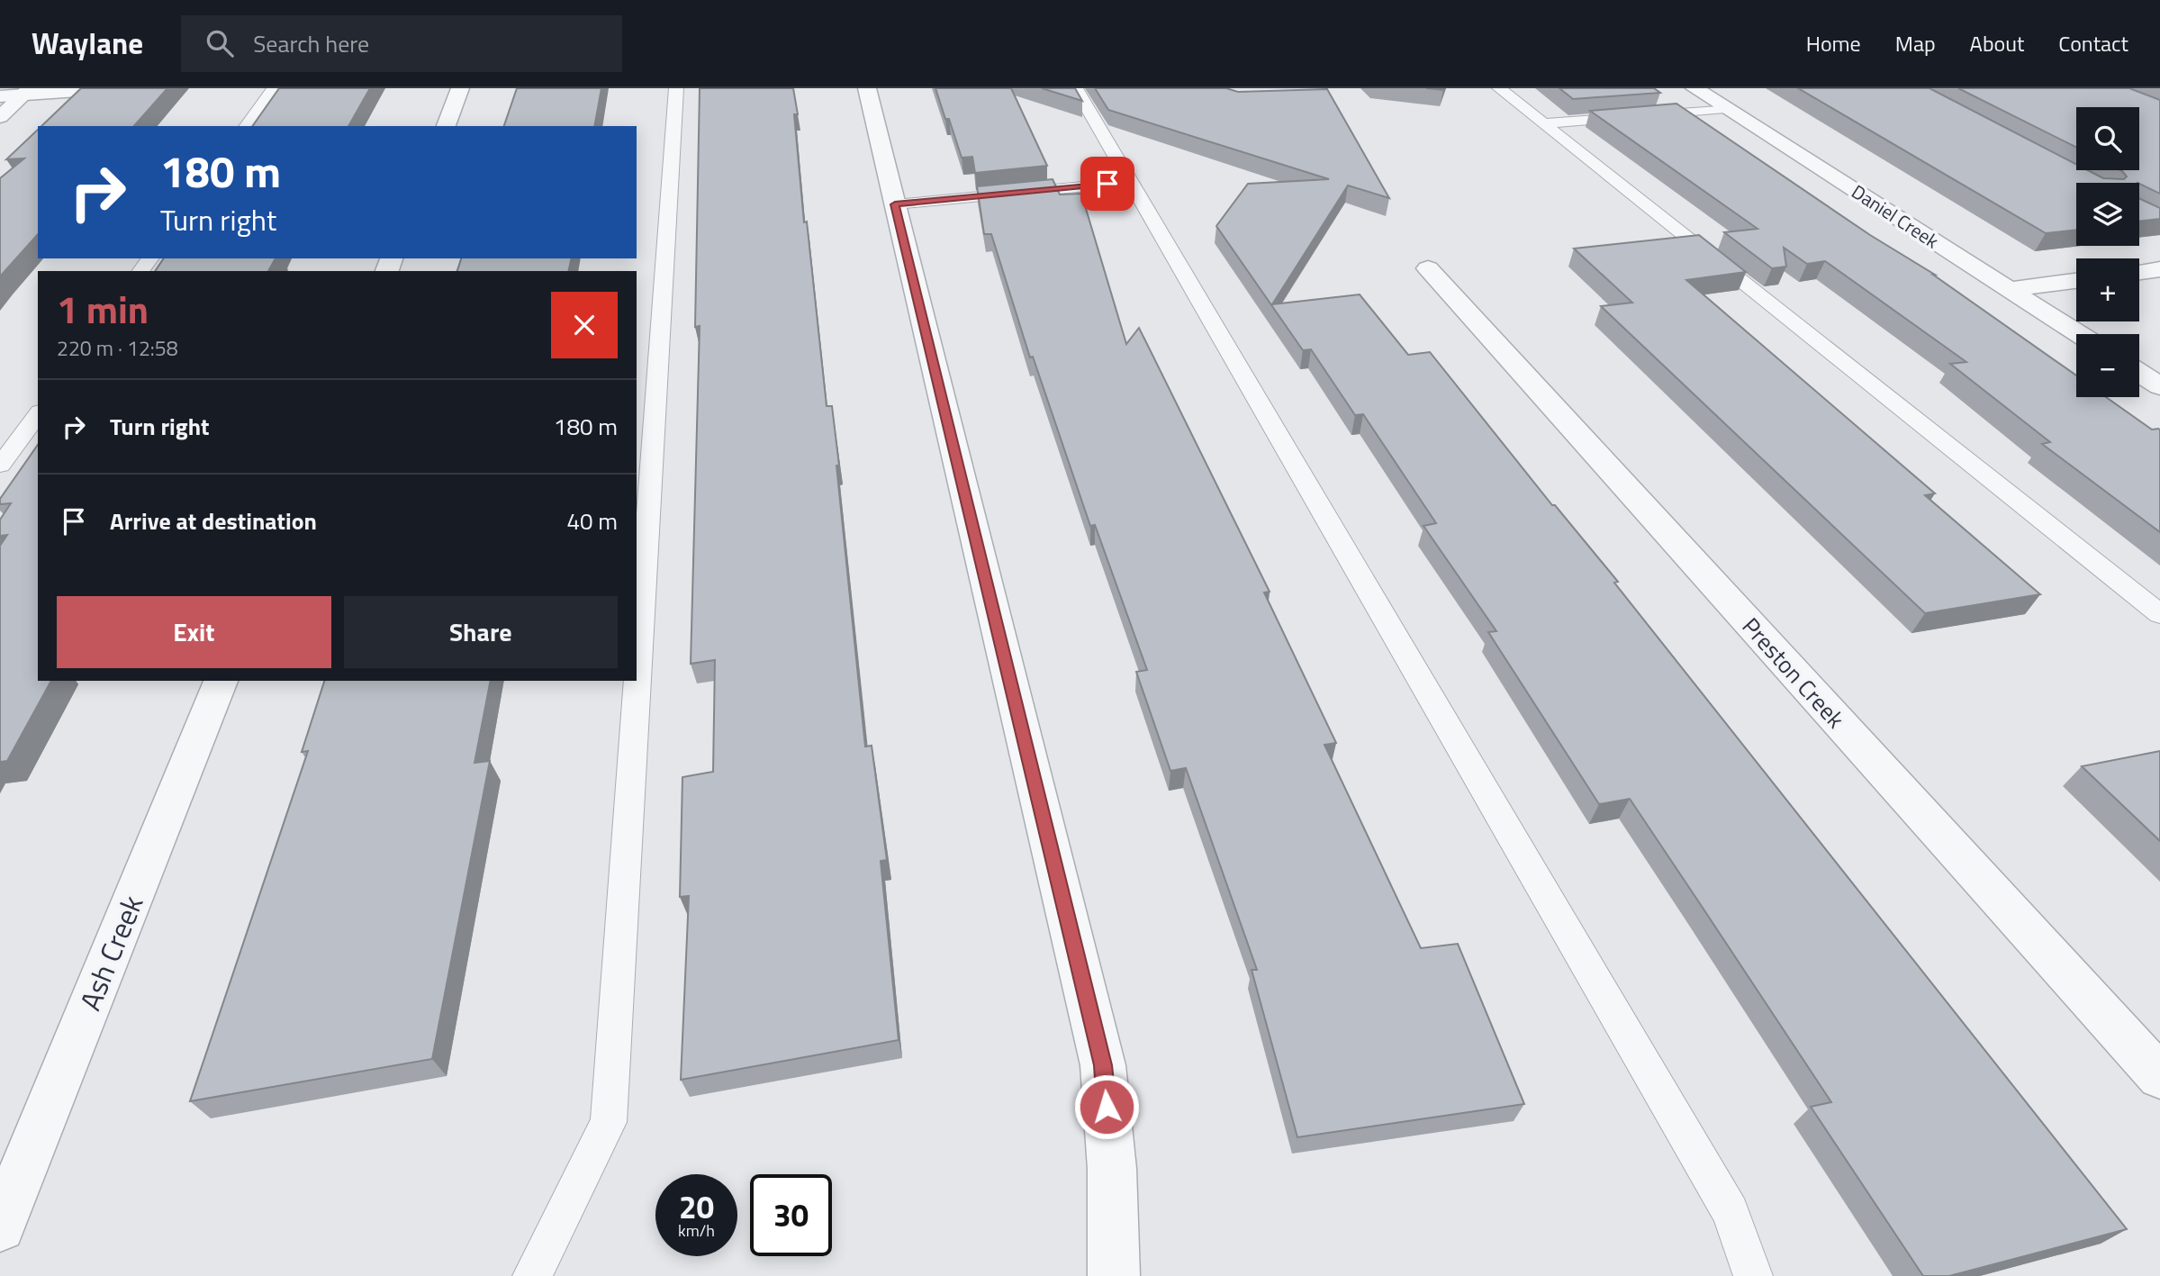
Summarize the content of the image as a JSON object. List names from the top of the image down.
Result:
{
  "streets": {
    "street": ["Daniel Creek", "Preston Creek", "Ash Creek"]
  },
  "page": {
    "header": "Waylane",
    "search": "Search here",
    "nav": [
      "Home",
      "Map",
      "About",
      "Contact"
    ],
    "map_buttons": ["+", "−"],
    "turn": ["180 m", "Turn right"],
    "heading": ["1 min", "220 m · 12:58"],
    "list": [
      {
        "name": "Turn right",
        "value": "180 m"
      },
      {
        "name": "Arrive at destination",
        "value": "40 m"
      }
    ],
    "buttons": ["Exit", "Share"],
    "speed": "20 km/h",
    "limit": "30"
  }
}
